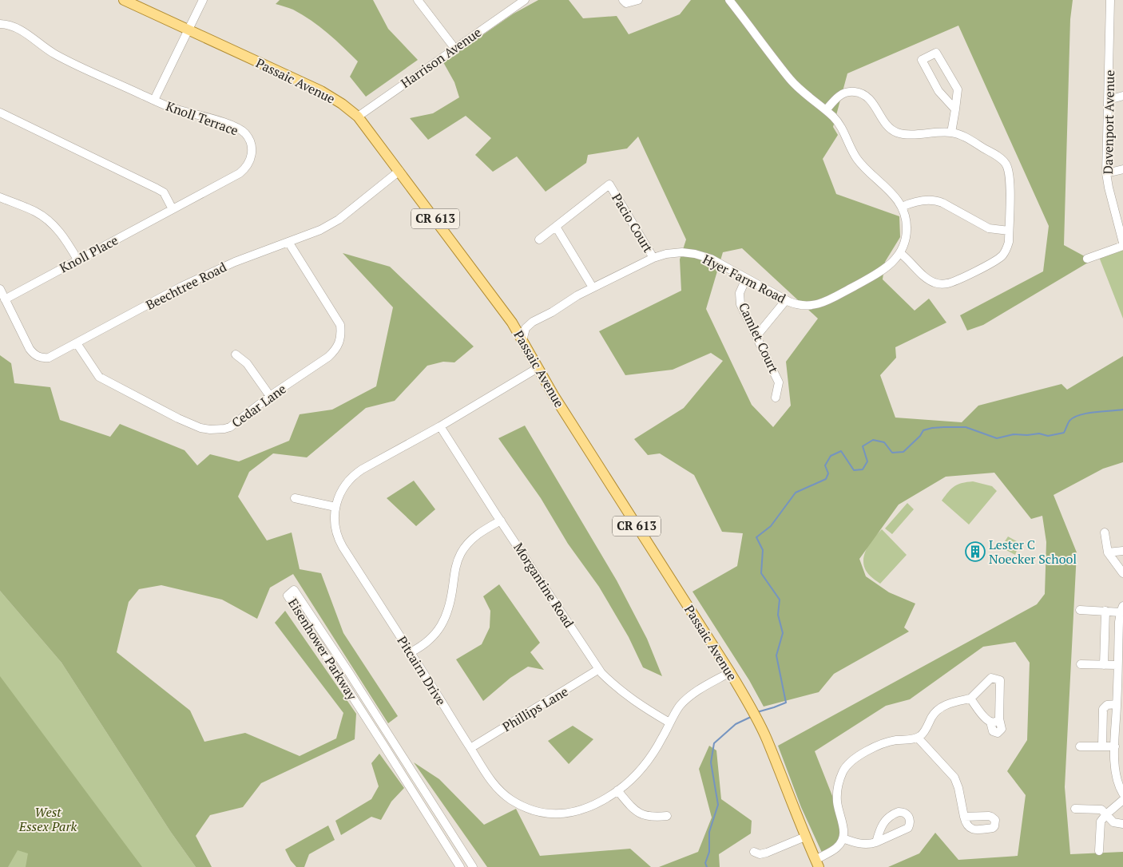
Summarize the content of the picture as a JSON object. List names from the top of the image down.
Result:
{
  "streets": {
    "main road": ["Passaic Avenue", "CR 613"],
    "street": [
      "Harrison Avenue",
      "Knoll Terrace",
      "Davenport Avenue",
      "Pacio Court",
      "Knoll Place",
      "Hyer Farm Road",
      "Beechtree Road",
      "Camlet Court",
      "Cedar Lane",
      "Morgantine Road",
      "Eisenhower Parkway",
      "Pitcairn Drive",
      "Phillips Lane"
    ]
  },
  "crossings": [
    ["Harrison Avenue", "Passaic Avenue"],
    ["Passaic Avenue", "Hyer Farm Road"],
    ["Passaic Avenue", "Beechtree Road"],
    ["Passaic Avenue", "Pitcairn Drive"],
    ["Knoll Terrace", "Knoll Place"],
    ["Pacio Court", "Hyer Farm Road"],
    ["Knoll Place", "Beechtree Road"],
    ["Hyer Farm Road", "Camlet Court"],
    ["Beechtree Road", "Cedar Lane"],
    ["Morgantine Road", "Pitcairn Drive"],
    ["Morgantine Road", "Phillips Lane"],
    ["Pitcairn Drive", "Phillips Lane"]
  ],
  "parks": ["West Essex Park"],
  "places": {
    "building": ["Lester C Noecker School"]
  }
}
